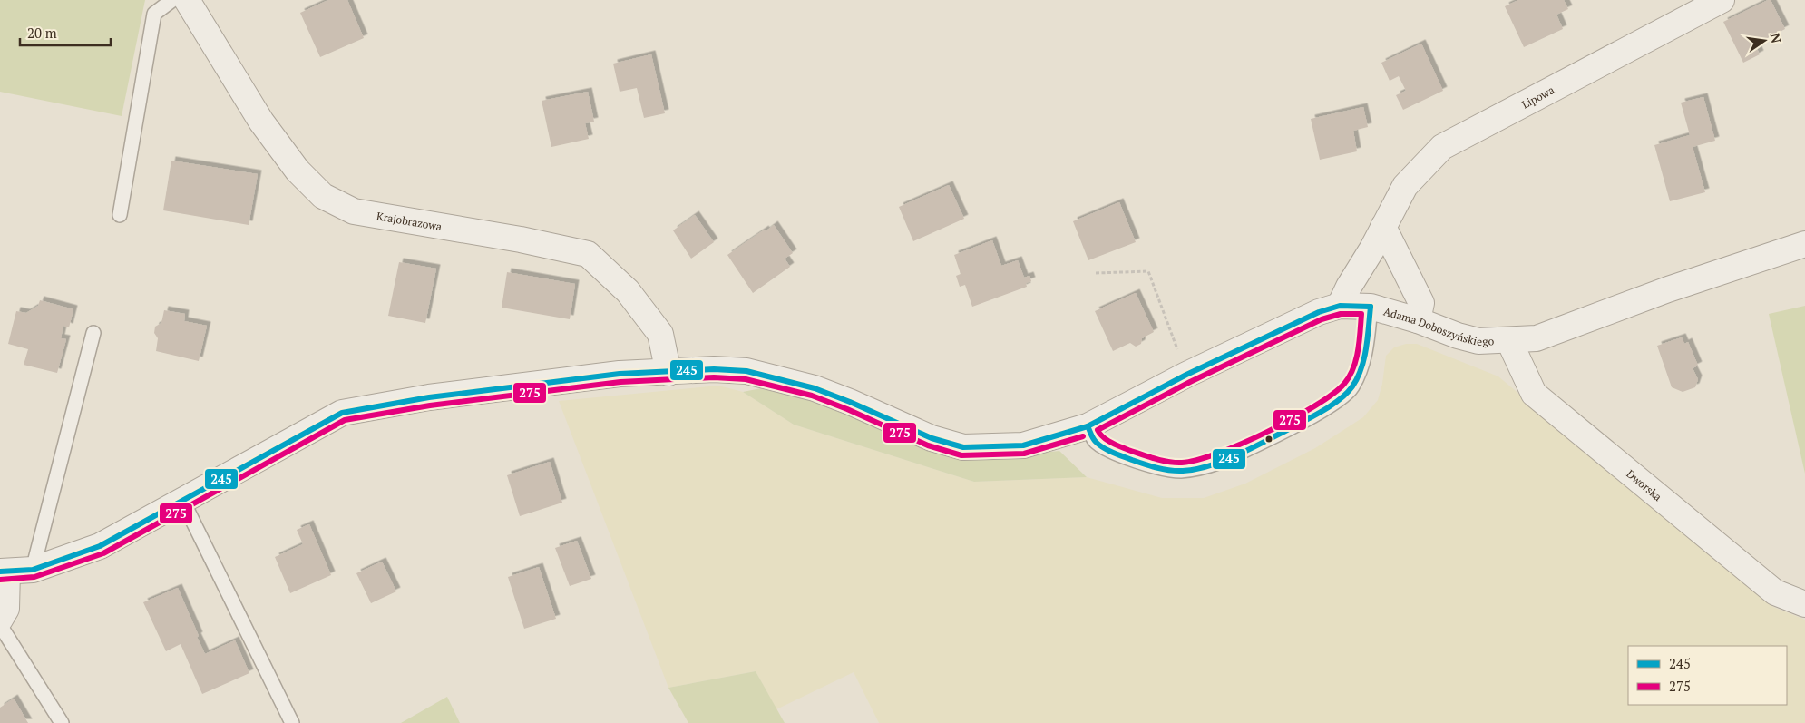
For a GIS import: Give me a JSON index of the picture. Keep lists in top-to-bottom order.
{
  "streets": {
    "street": [
      "Lipowa",
      "Krajobrazowa",
      "Adama Doboszyńskiego",
      "Dworska"
    ]
  },
  "crossings": [
    ["Lipowa", "Adama Doboszyńskiego"],
    ["Krajobrazowa", "Adama Doboszyńskiego"],
    ["Adama Doboszyńskiego", "Dworska"]
  ],
  "lines": ["transit line 245", "transit line 275"],
  "legend": ["245", "275"],
  "scale_bar": "20 m",
  "north": "right"
}
